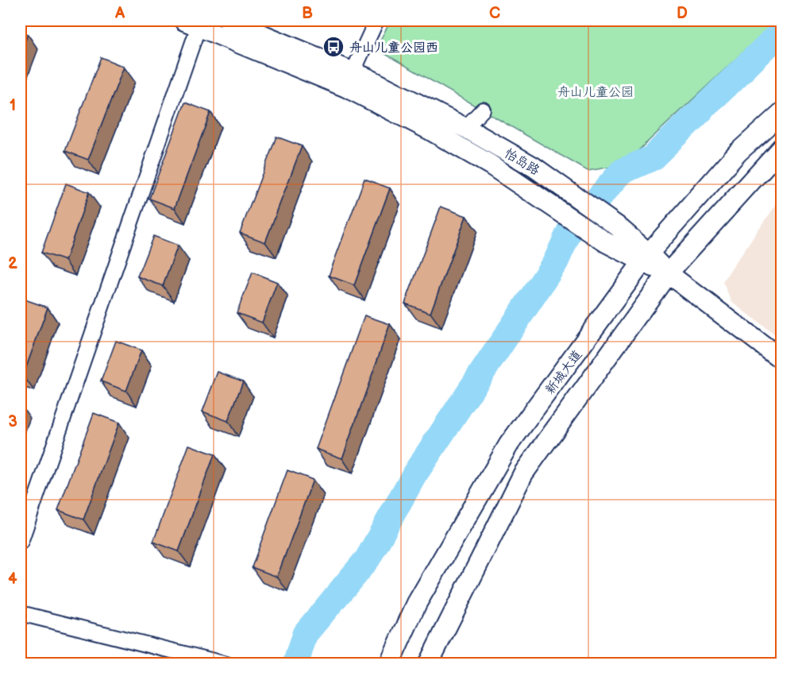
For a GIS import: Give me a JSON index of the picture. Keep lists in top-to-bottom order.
{
  "streets": {
    "main road": ["怡岛路", "新城大道"]
  },
  "crossings": [
    ["怡岛路", "新城大道"]
  ],
  "parks": ["舟山儿童公园"],
  "places": {
    "bus stop": ["舟山儿童公园西"]
  },
  "grid": {
    "columns": [
      "A",
      "B",
      "C",
      "D"
    ],
    "rows": [
      "1",
      "2",
      "3",
      "4"
    ]
  }
}
